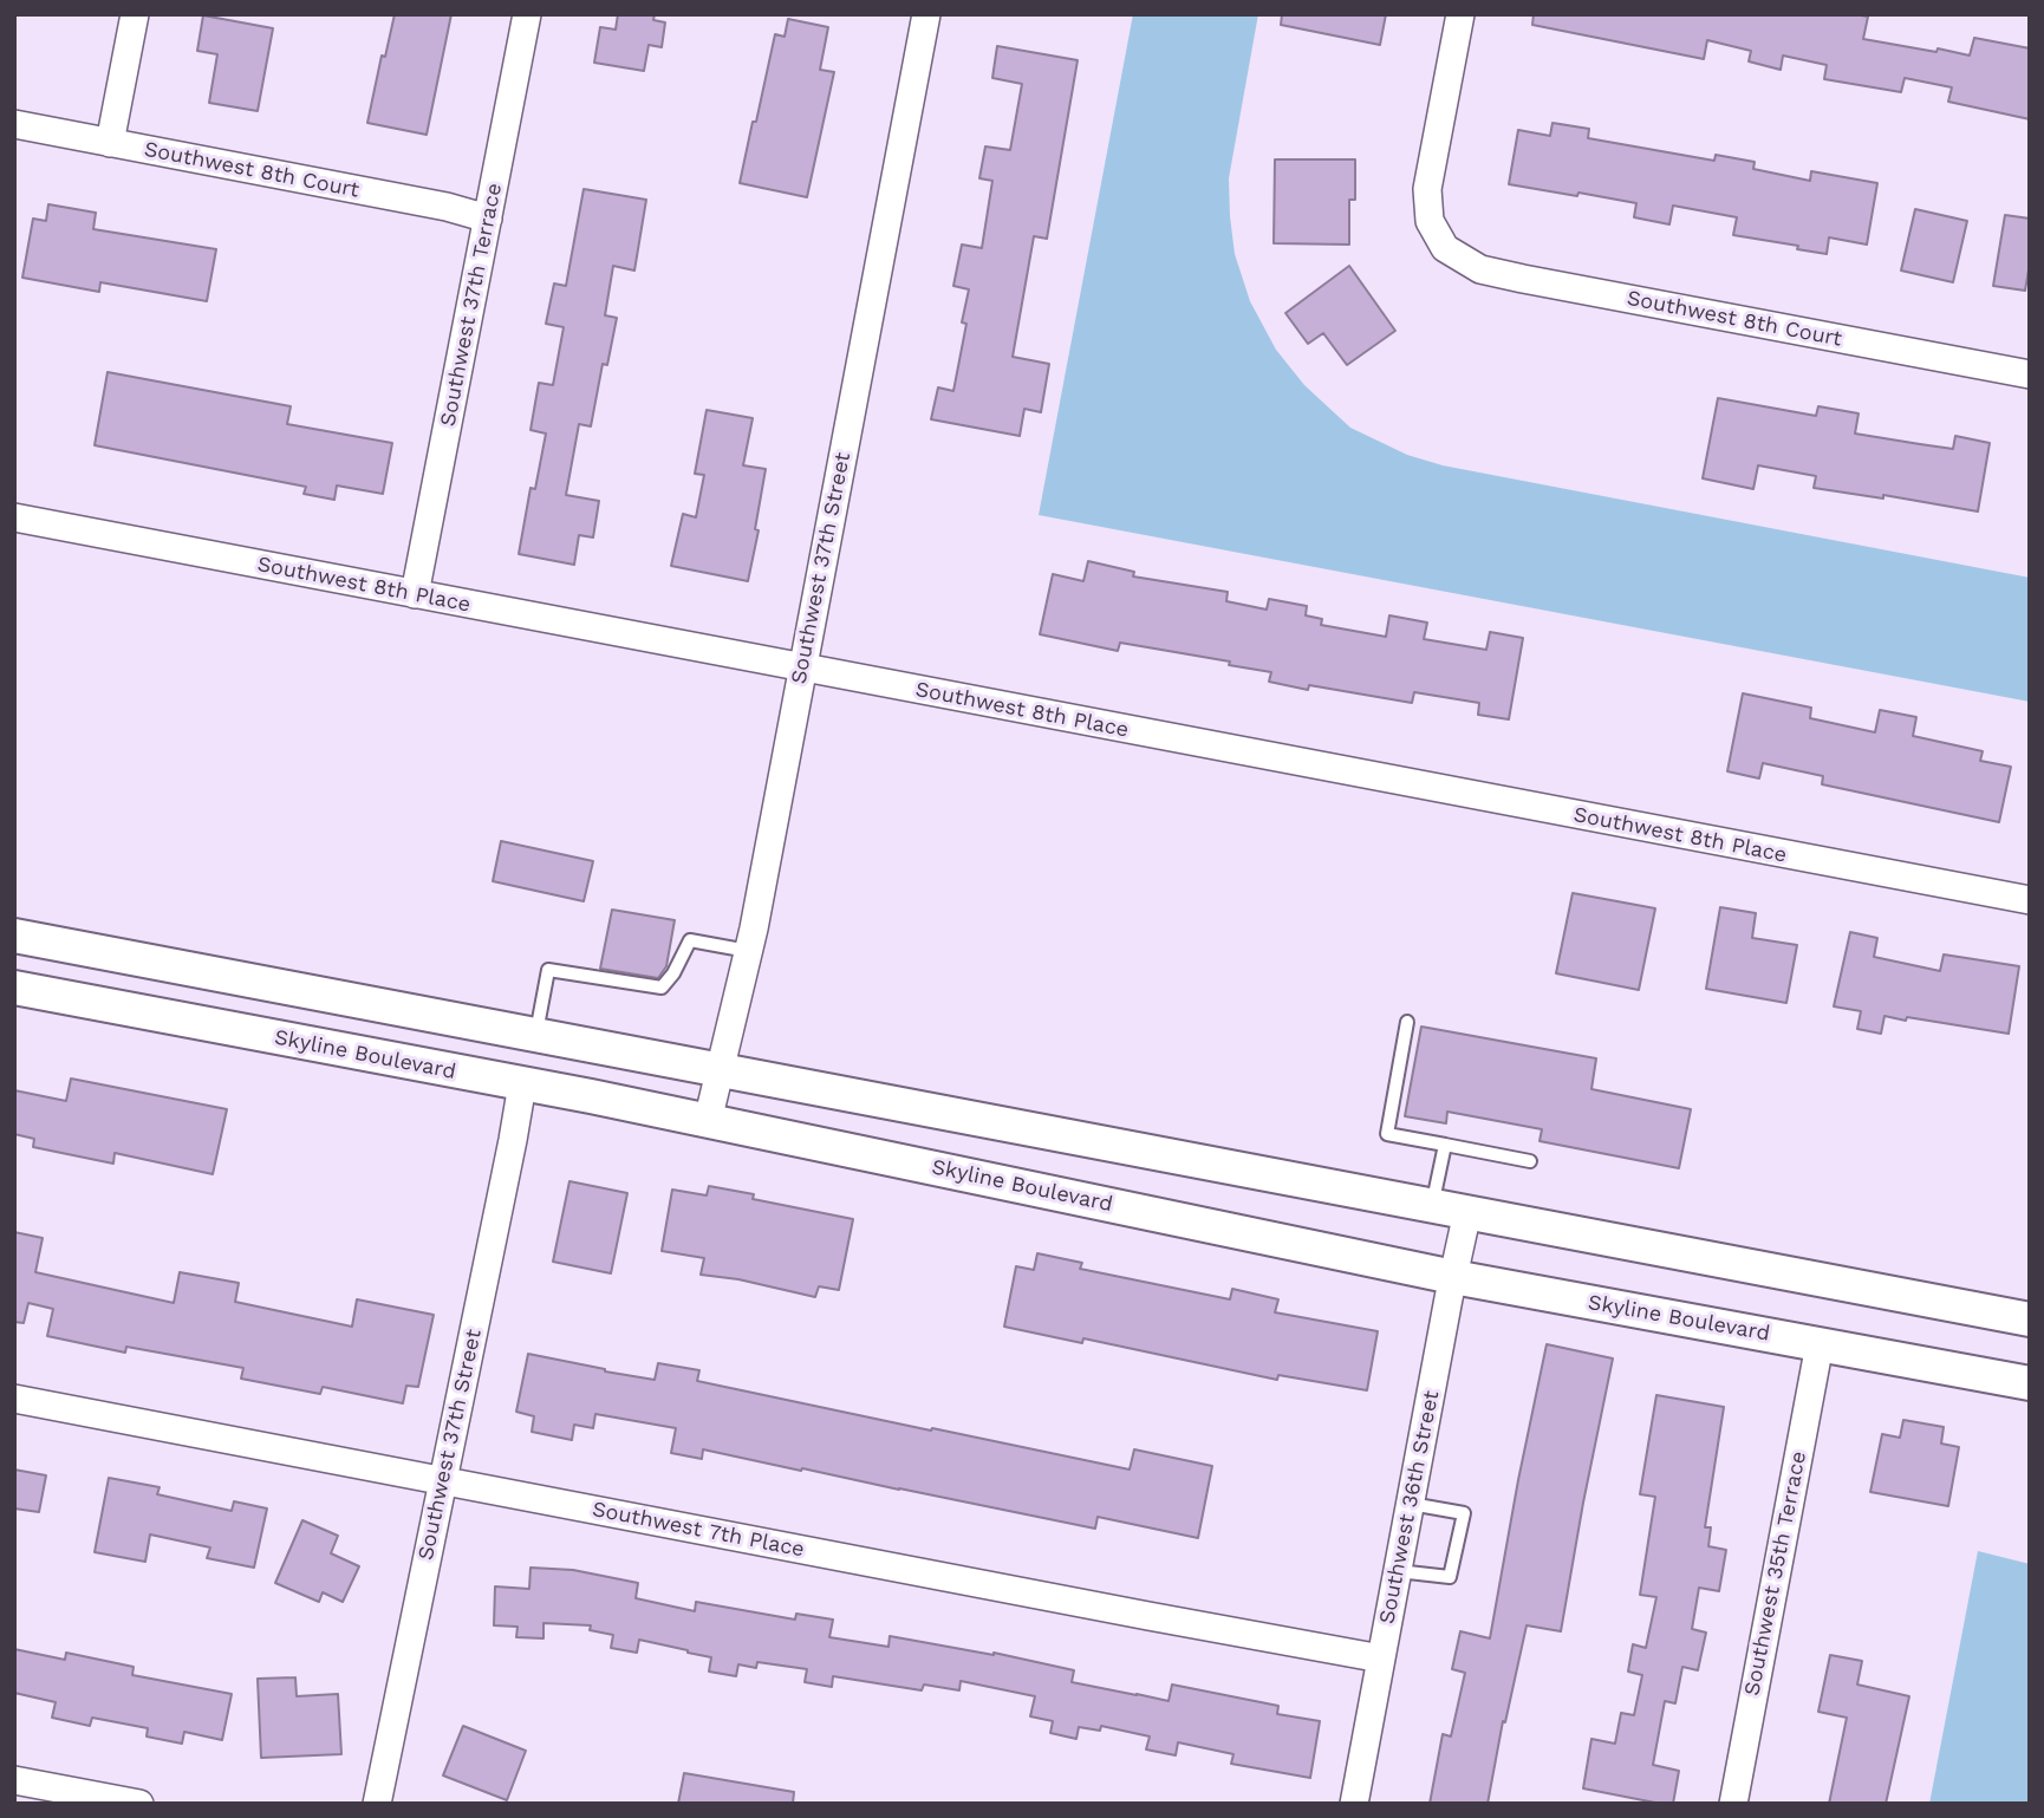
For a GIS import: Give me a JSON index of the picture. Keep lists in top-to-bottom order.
{
  "streets": {
    "street": [
      "Southwest 8th Court",
      "Southwest 37th Terrace",
      "Southwest 37th Street",
      "Southwest 8th Place",
      "Skyline Boulevard",
      "Southwest 36th Street",
      "Southwest 7th Place",
      "Southwest 35th Terrace"
    ]
  },
  "crossings": [
    ["Southwest 8th Court", "Southwest 37th Terrace"],
    ["Southwest 37th Terrace", "Southwest 8th Place"],
    ["Southwest 37th Street", "Southwest 8th Place"],
    ["Southwest 37th Street", "Skyline Boulevard"],
    ["Southwest 37th Street", "Southwest 7th Place"],
    ["Skyline Boulevard", "Southwest 36th Street"],
    ["Skyline Boulevard", "Southwest 35th Terrace"],
    ["Southwest 36th Street", "Southwest 7th Place"]
  ]
}
